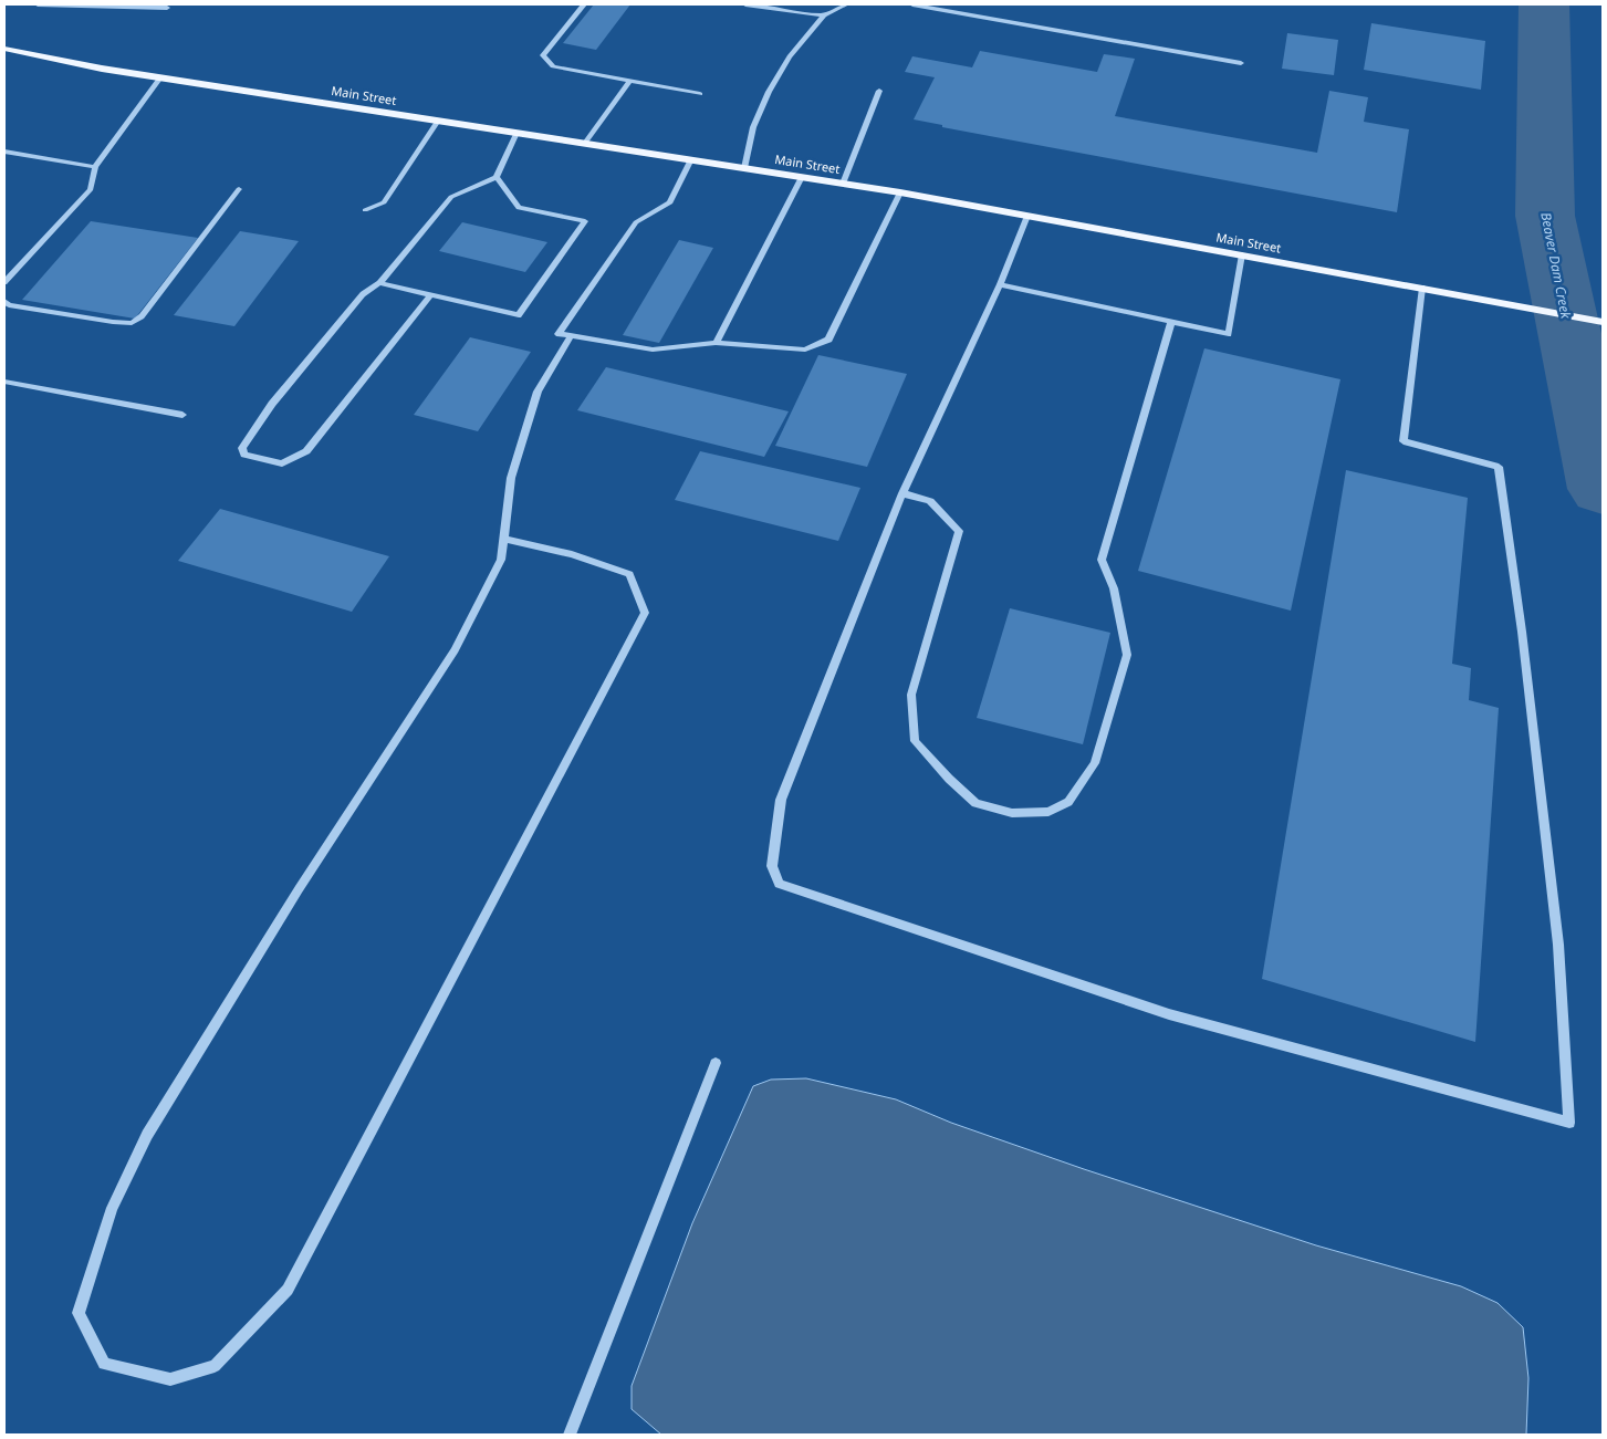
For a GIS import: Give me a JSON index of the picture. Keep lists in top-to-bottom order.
{
  "streets": {
    "main road": ["Main Street"]
  },
  "water": ["Beaver Dam Creek"]
}
